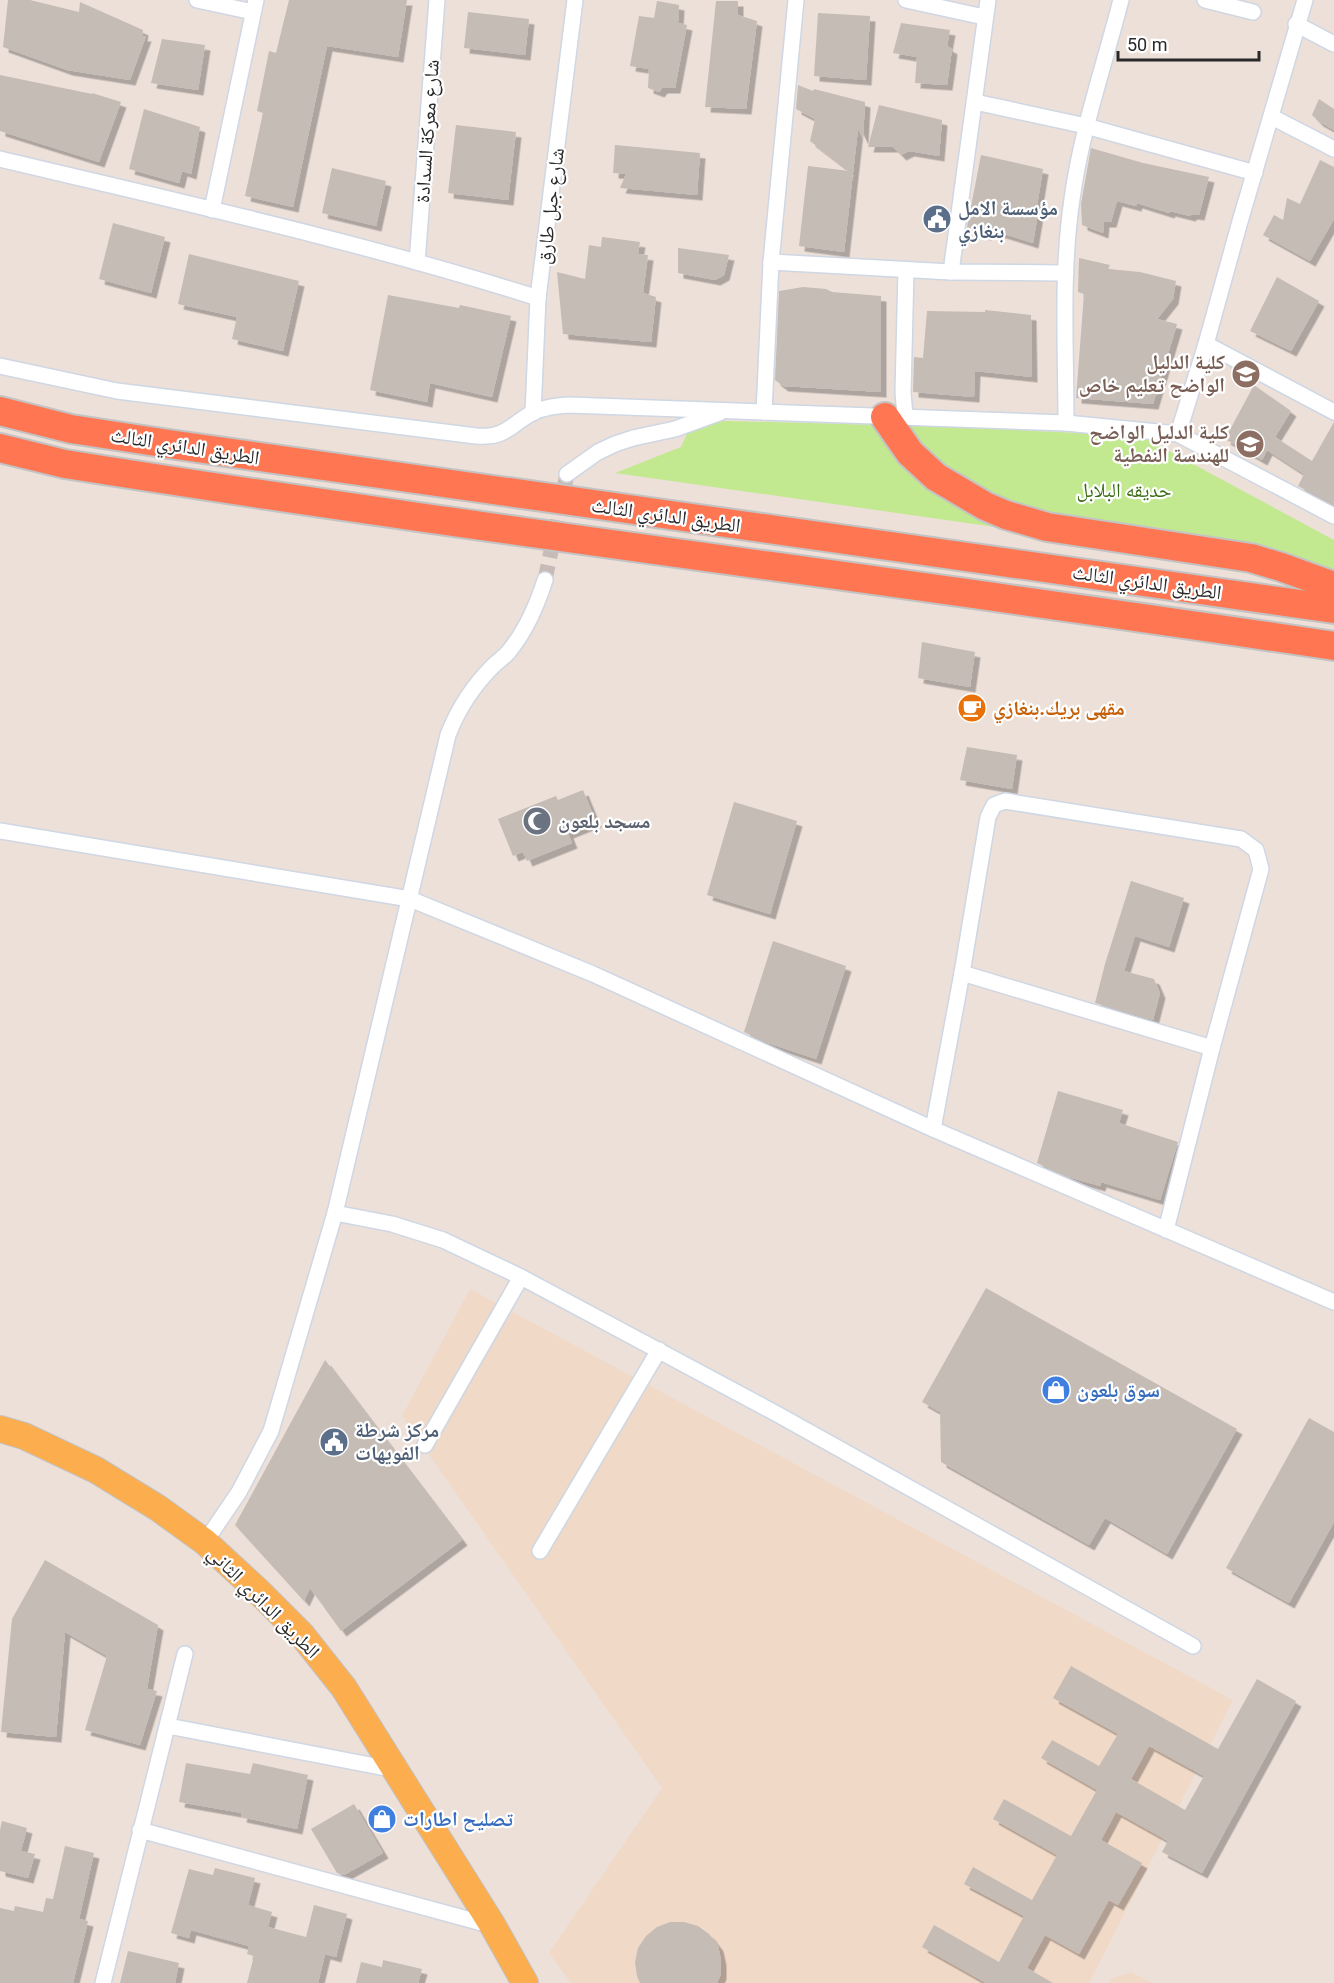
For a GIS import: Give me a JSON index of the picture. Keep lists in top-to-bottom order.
{
  "streets": {
    "highway": ["الطريق الدائري الثالث"],
    "main road": ["الطريق الدائري الثاني"],
    "street": ["شارع معركة السدادة", "شارع جبل طارق"]
  },
  "parks": ["حديقه البلابل"],
  "places": {
    "public building": ["مؤسسة الامل بنغازي", "مركز شرطة الفويهات"],
    "school or university": ["كلية الدليل الواضح تعليم خاص", "كلية الدليل الواضح للهندسة النفطية"],
    "cafe": ["مقهى بريك.بنغازي"],
    "mosque": ["مسجد بلعون"],
    "shop": ["سوق بلعون", "تصليح اطارات"]
  },
  "scale_bar": "50 m"
}
